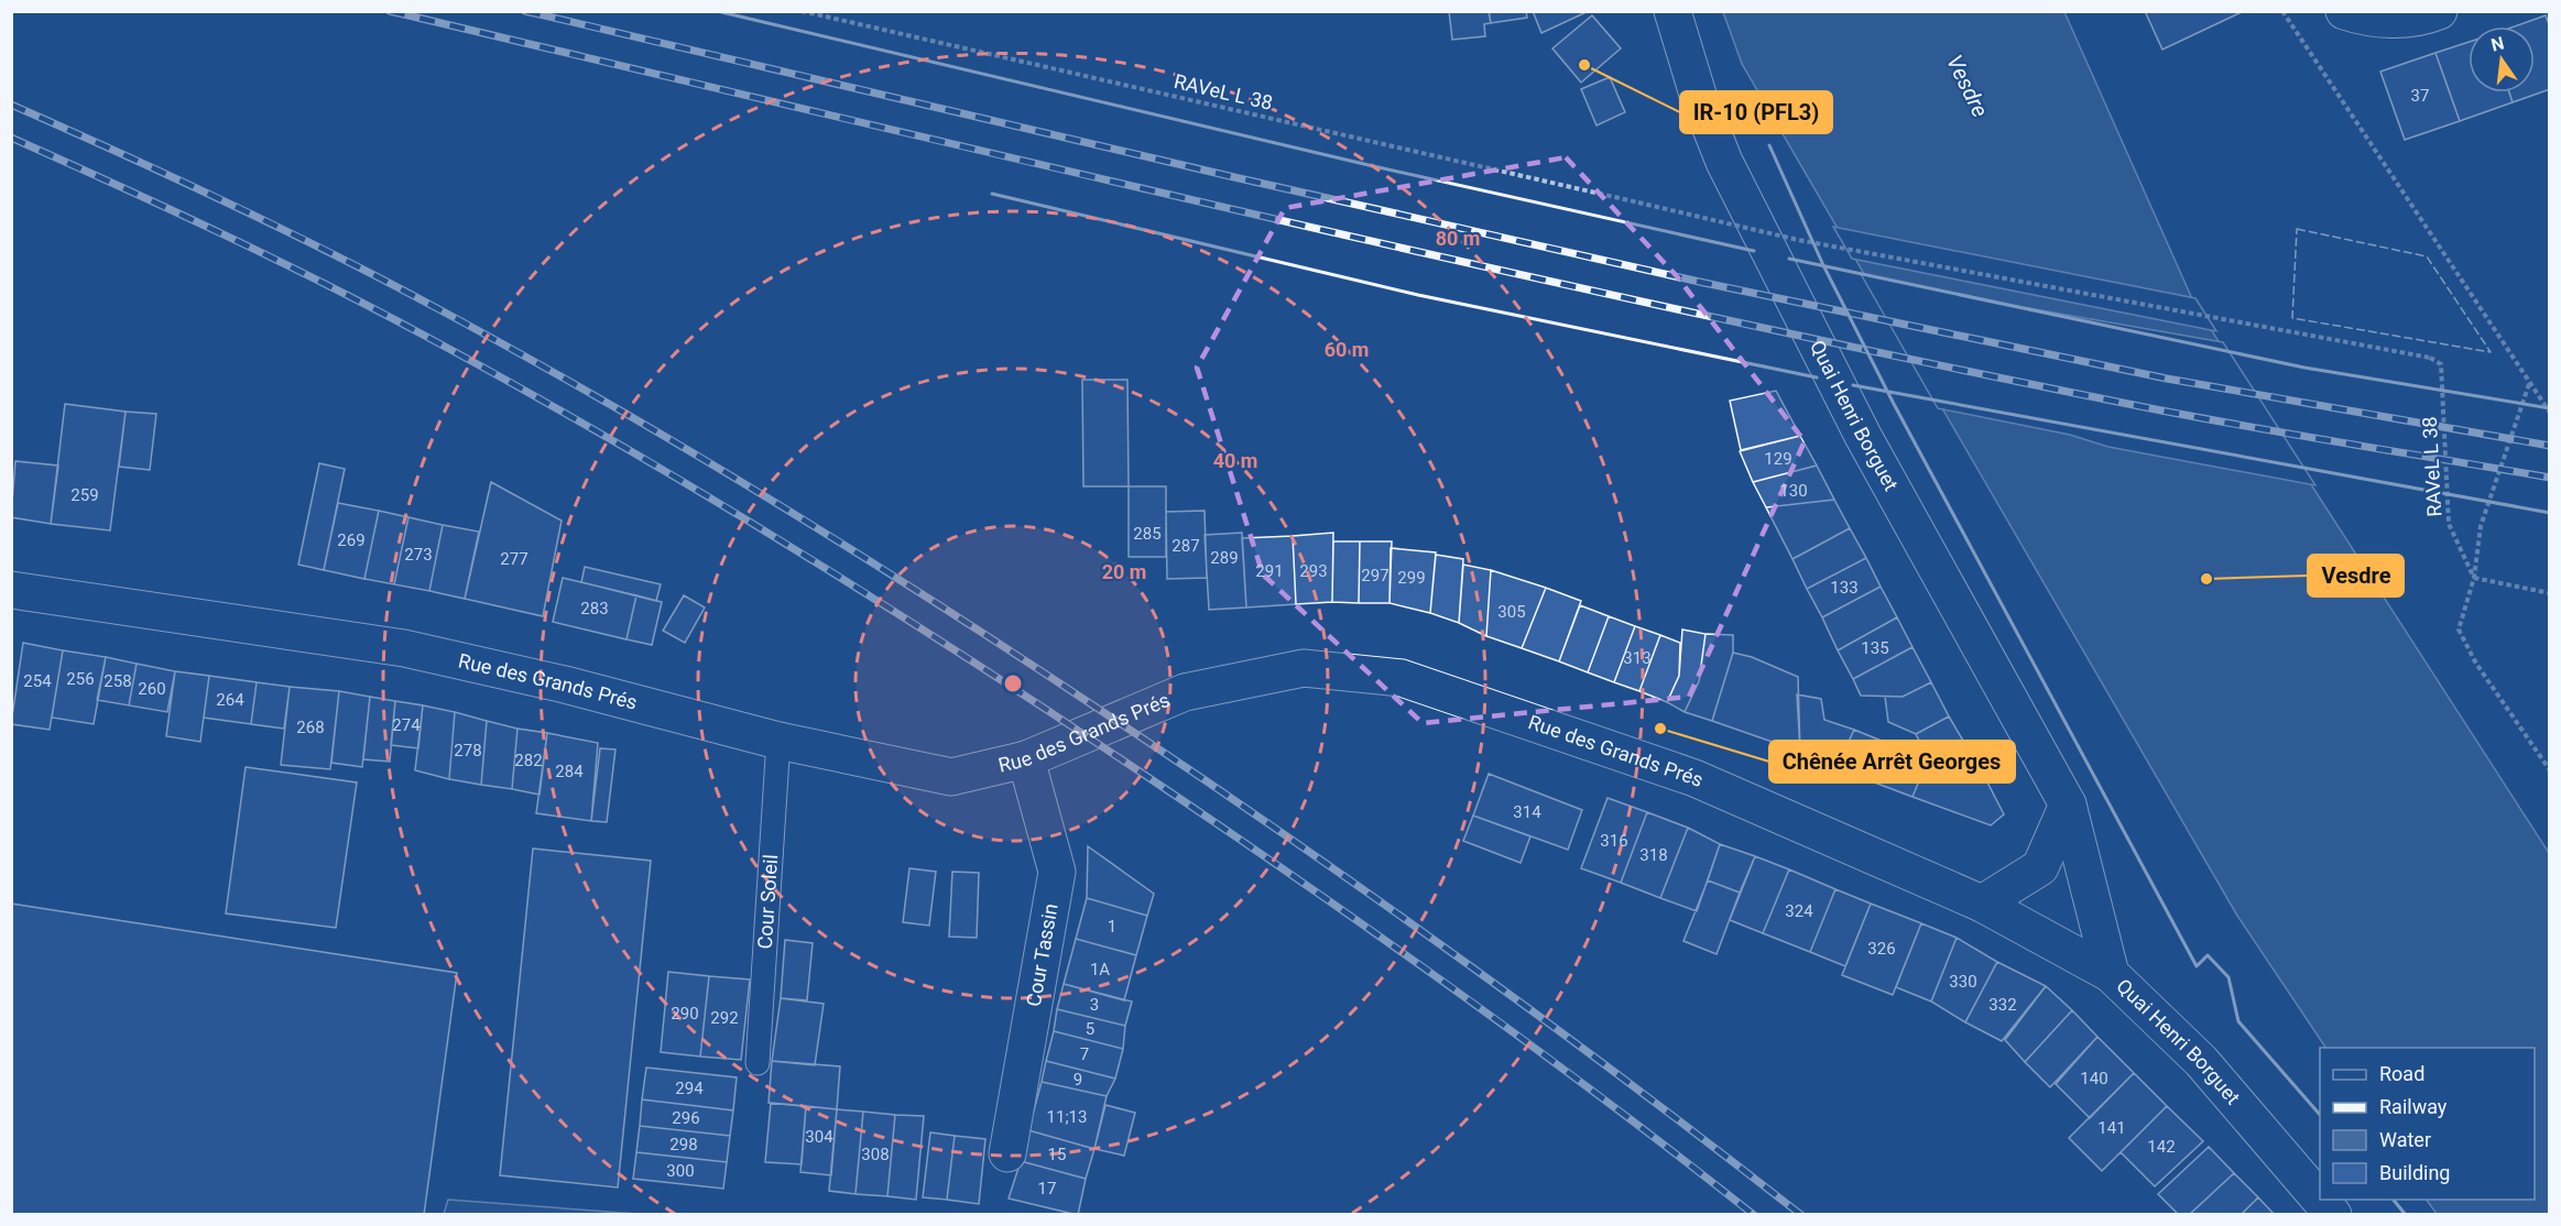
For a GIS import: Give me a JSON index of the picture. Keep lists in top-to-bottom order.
{
  "streets": {
    "main road": ["Quai Henri Borguet", "Rue des Grands Prés", "Cour Tassin"],
    "lane": ["Cour Soleil"],
    "path": ["RAVeL L 38"]
  },
  "crossings": [
    ["Quai Henri Borguet", "Rue des Grands Prés"],
    ["Rue des Grands Prés", "Cour Soleil"],
    ["Rue des Grands Prés", "Cour Tassin"]
  ],
  "water": ["Vesdre"],
  "places": ["IR-10 (PFL3)", "Vesdre", "Chênée Arrêt Georges"],
  "house_numbers": [
    "37",
    "129",
    "130",
    "259",
    "285",
    "269",
    "287",
    "273",
    "289",
    "277",
    "291",
    "293",
    "297",
    "299",
    "133",
    "283",
    "305",
    "135",
    "313",
    "256",
    "254",
    "258",
    "260",
    "264",
    "274",
    "268",
    "278",
    "282",
    "284",
    "314",
    "316",
    "318",
    "324",
    "1",
    "326",
    "1A",
    "330",
    "3",
    "332",
    "290",
    "292",
    "5",
    "7",
    "140",
    "9",
    "294",
    "11;13",
    "296",
    "141",
    "304",
    "298",
    "142",
    "308",
    "15",
    "300",
    "17"
  ],
  "legend": [
    "Road",
    "Railway",
    "Water",
    "Building"
  ],
  "north": "top",
  "rings": [
    "80 m",
    "60 m",
    "40 m",
    "20 m"
  ]
}
